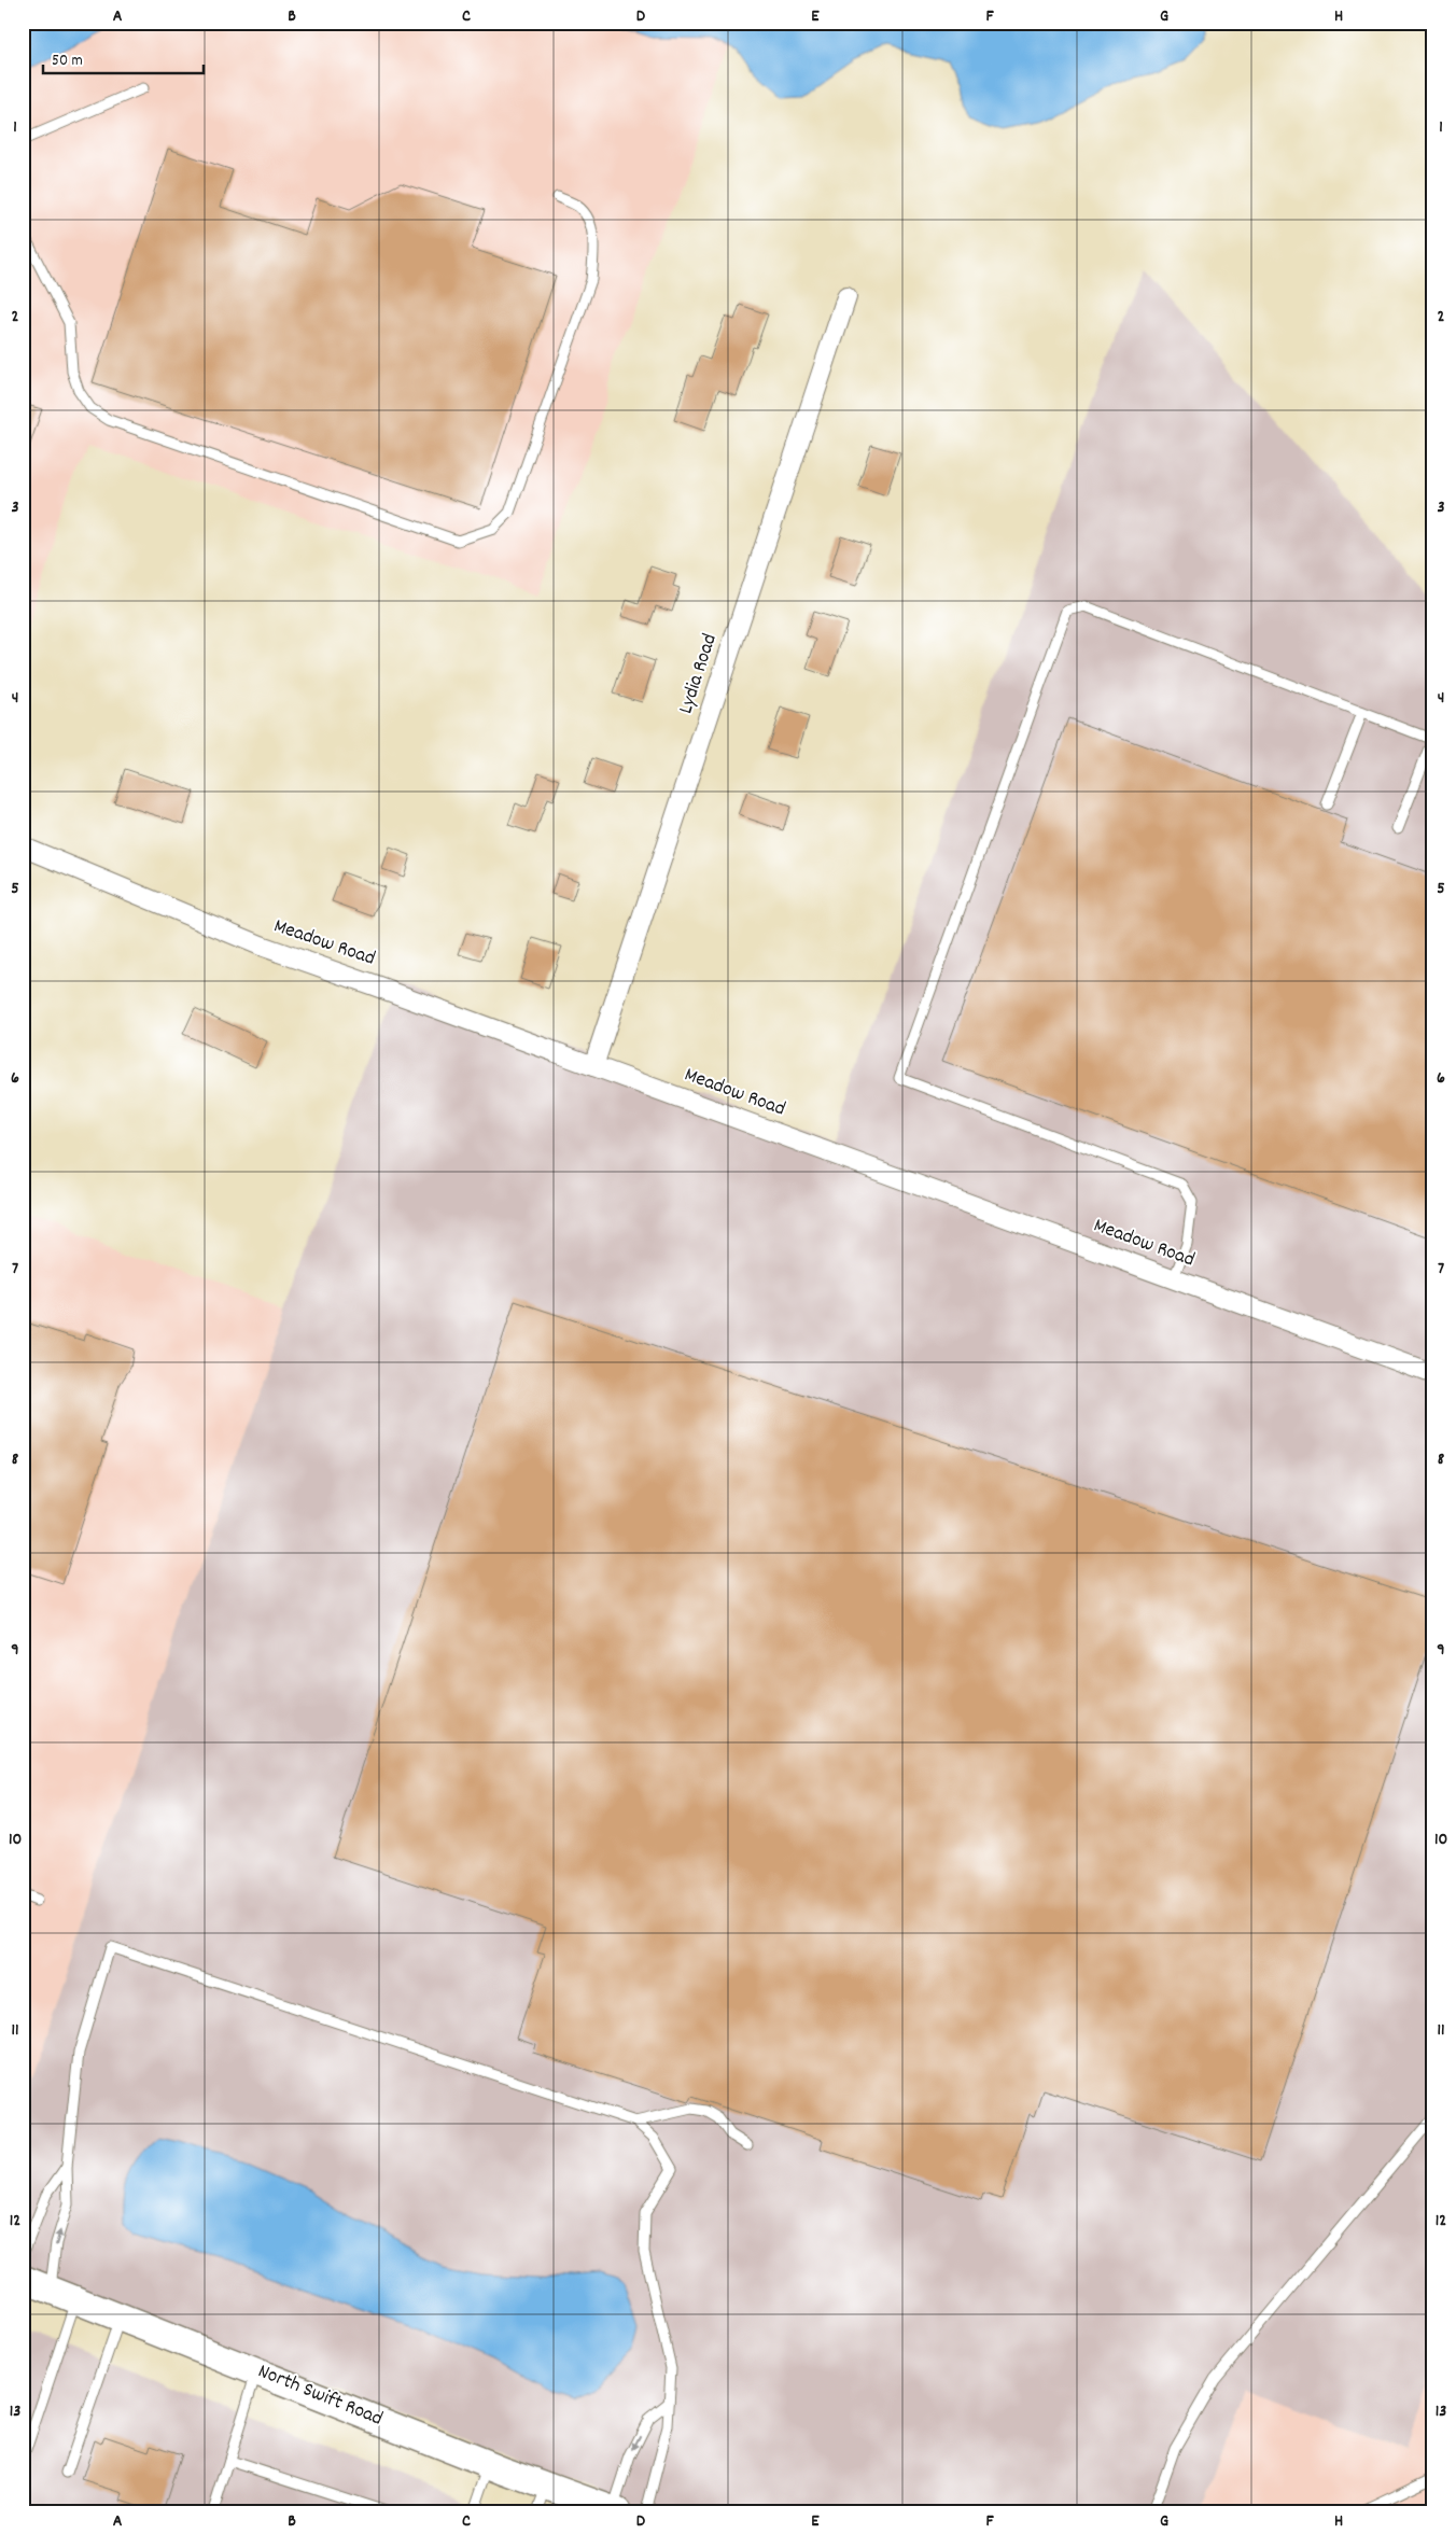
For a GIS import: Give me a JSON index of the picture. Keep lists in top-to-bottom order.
{
  "streets": {
    "street": ["Lydia Road", "Meadow Road", "North Swift Road"]
  },
  "crossings": [
    ["Lydia Road", "Meadow Road"]
  ],
  "scale_bar": "50 m",
  "grid": {
    "columns": [
      "A",
      "B",
      "C",
      "D",
      "E",
      "F",
      "G",
      "H"
    ],
    "rows": [
      "1",
      "2",
      "3",
      "4",
      "5",
      "6",
      "7",
      "8",
      "9",
      "10",
      "11",
      "12",
      "13"
    ]
  }
}
